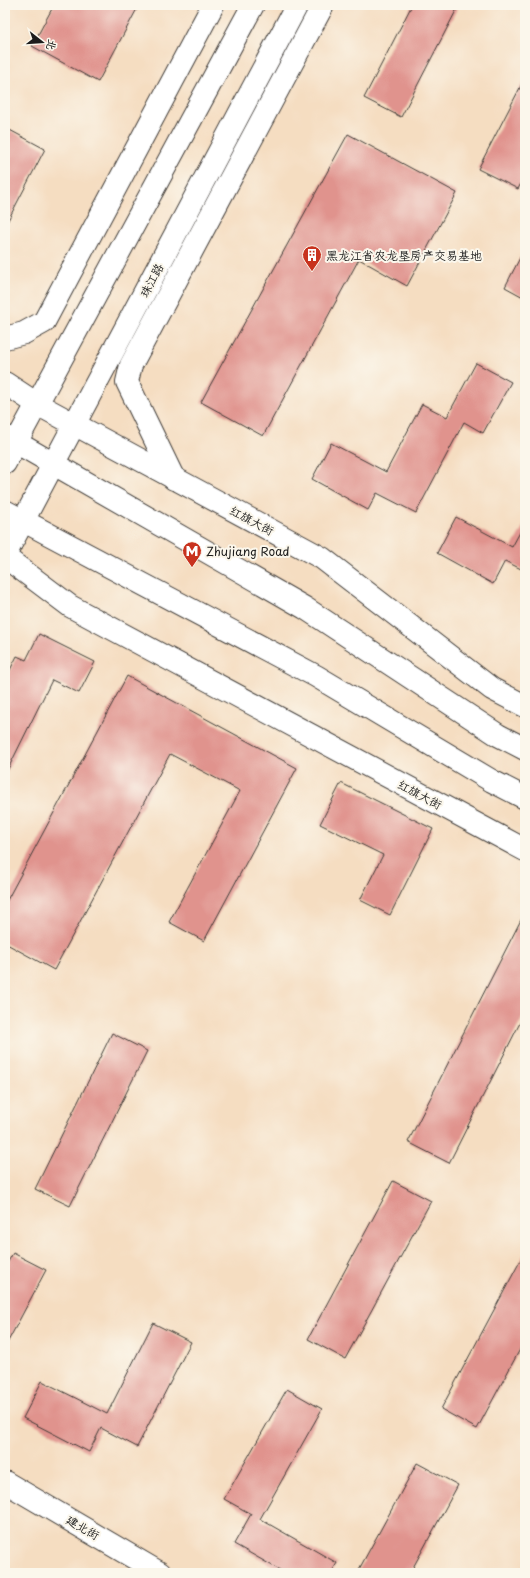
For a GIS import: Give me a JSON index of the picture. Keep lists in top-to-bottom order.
{
  "streets": {
    "main road": ["珠江路", "红旗大街", "建北街"]
  },
  "crossings": [
    ["珠江路", "红旗大街"]
  ],
  "places": {
    "building": ["黑龙江省农龙垦房产交易基地"],
    "metro station": ["Zhujiang Road"]
  },
  "north": "right"
}
